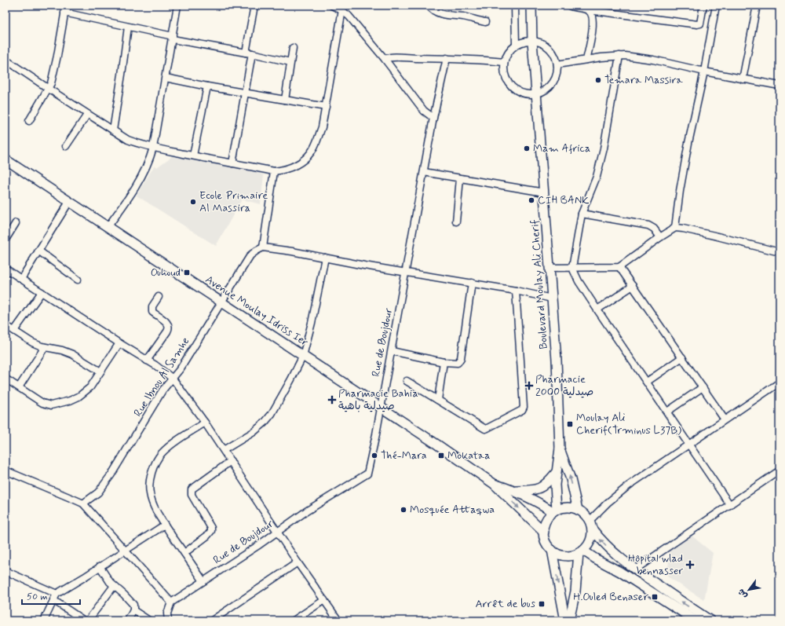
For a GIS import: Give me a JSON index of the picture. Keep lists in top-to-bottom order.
{
  "streets": {
    "main road": ["Boulevard Moulay Ali Cherif", "Avenue Moulay Idriss Ier"],
    "street": ["Rue de Boujdour", "Rue Ibnou Al Samhe"]
  },
  "crossings": [
    ["Avenue Moulay Idriss Ier", "Rue de Boujdour"],
    ["Avenue Moulay Idriss Ier", "Rue Ibnou Al Samhe"]
  ],
  "places": {
    "other": [
      "Temara Massira",
      "Mam Africa",
      "CIH BANK",
      "Ecole Primaire Al Massira",
      "Thé-Mara",
      "Mosquée Attaqwa"
    ],
    "transit": [
      "Ouhoud",
      "Moulay Ali Cherif(Trminus L37B)",
      "Mokataa",
      "H.Ouled Benaser",
      "Arrêt de bus"
    ],
    "health": ["Pharmacie 2000 صيدلية", "Pharmacie Bahia صيدلية باهية", "Hôpital wlad bennasser"]
  },
  "scale_bar": "50 m",
  "north": "bottom left"
}
